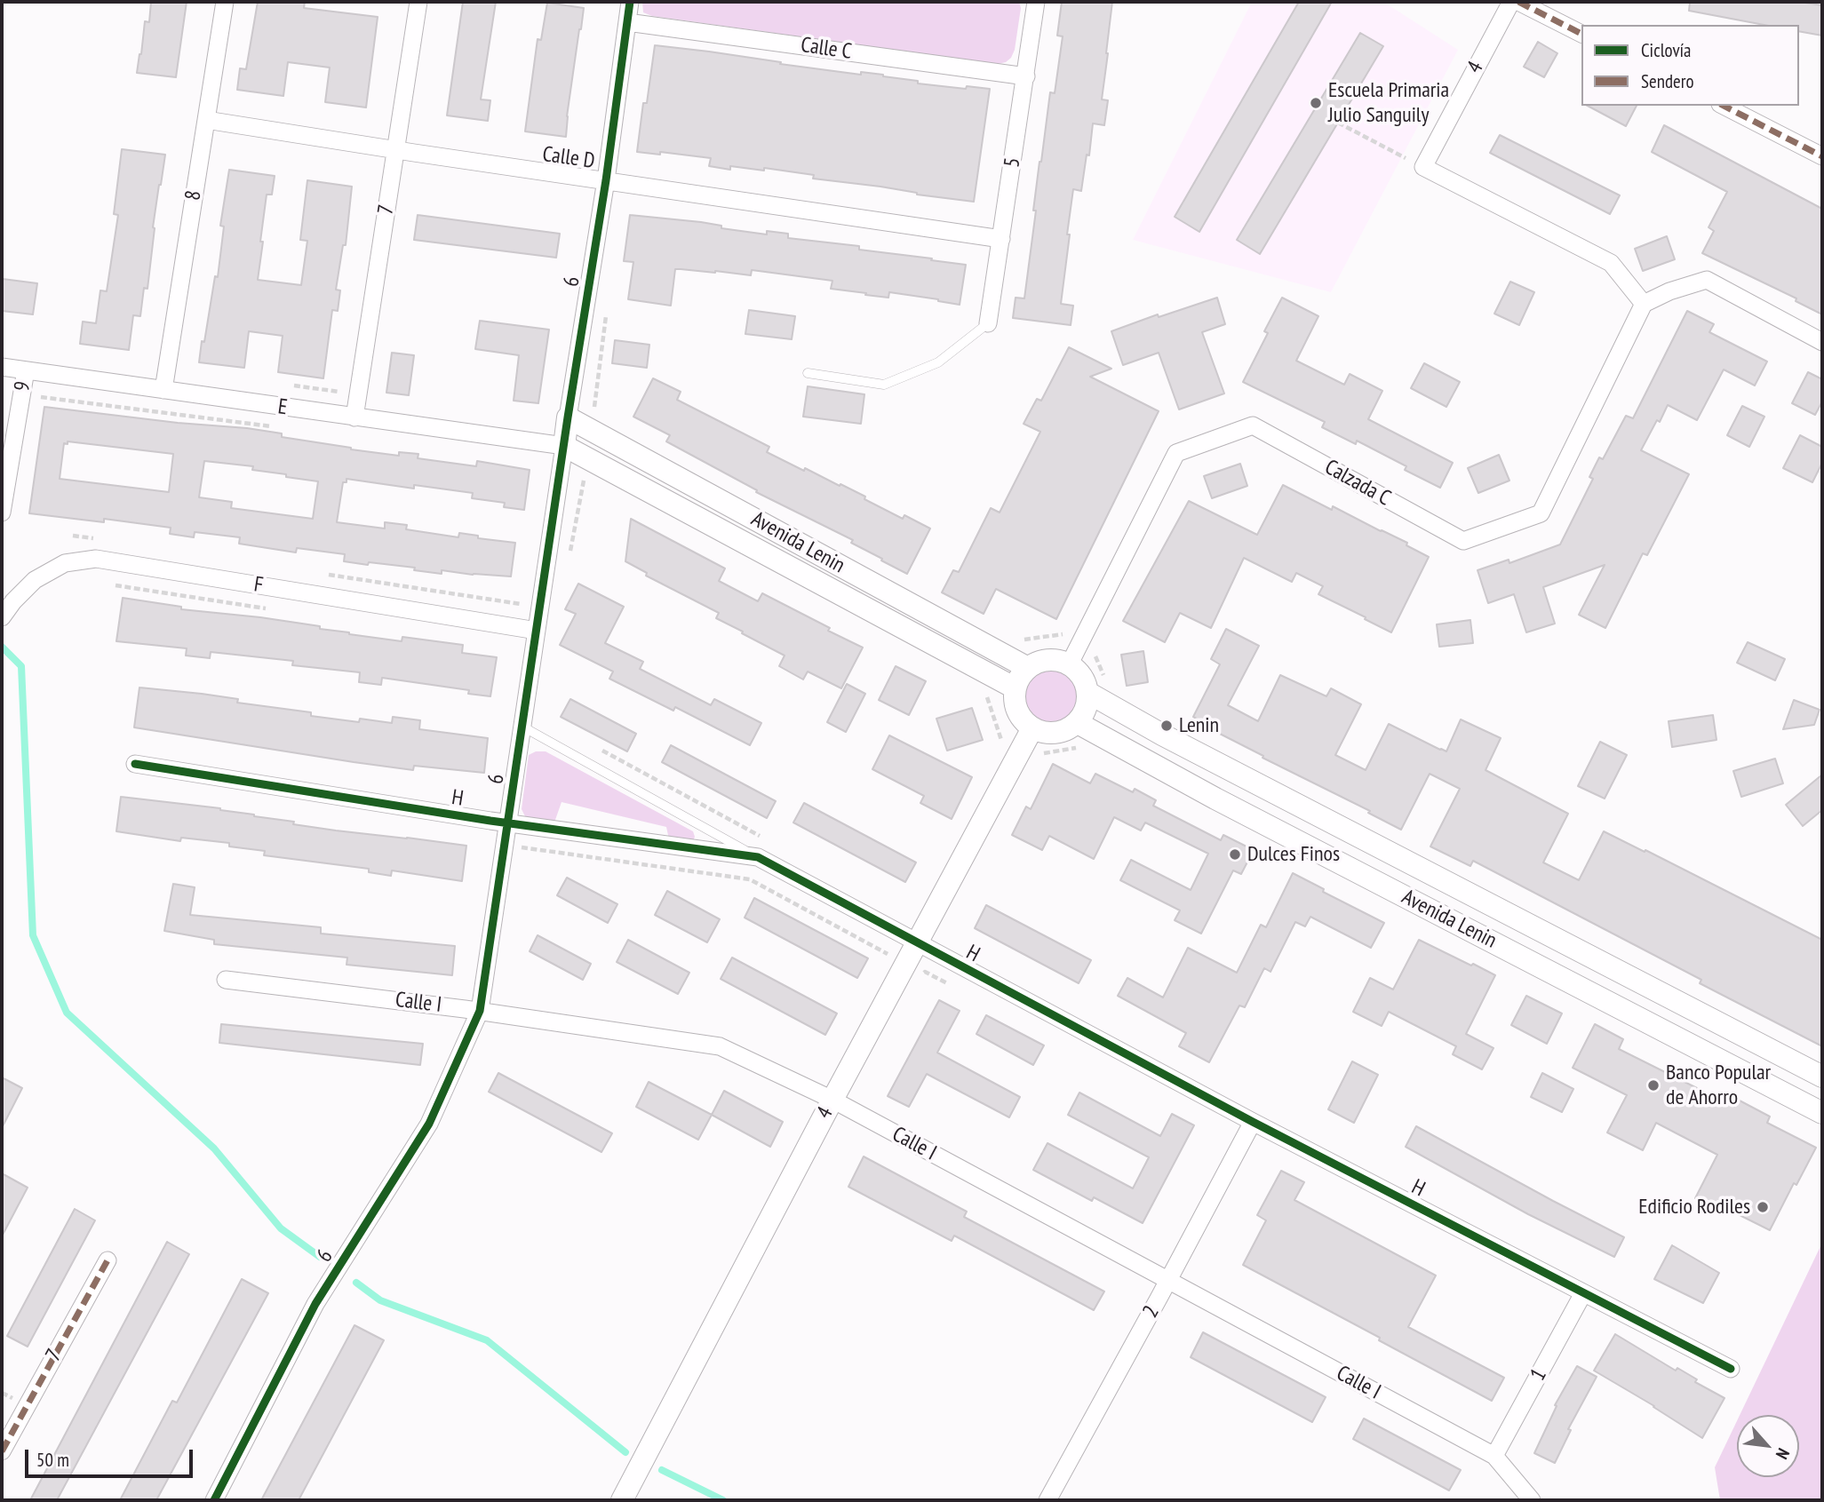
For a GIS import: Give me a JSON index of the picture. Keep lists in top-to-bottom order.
{
  "streets": {
    "street": [
      "Calle C",
      "4",
      "Calle D",
      "5",
      "8",
      "7",
      "6",
      "9",
      "E",
      "Calzada C",
      "Avenida Lenin",
      "F",
      "H",
      "Calle I",
      "2",
      "1"
    ]
  },
  "crossings": [
    ["Calle C", "5"],
    ["Calle C", "6"],
    ["4", "Calzada C"],
    ["4", "Avenida Lenin"],
    ["4", "H"],
    ["4", "Calle I"],
    ["Calle D", "5"],
    ["Calle D", "8"],
    ["Calle D", "7"],
    ["Calle D", "6"],
    ["8", "E"],
    ["7", "E"],
    ["6", "E"],
    ["6", "Avenida Lenin"],
    ["6", "F"],
    ["6", "H"],
    ["6", "Calle I"],
    ["9", "E"],
    ["E", "Avenida Lenin"],
    ["Calzada C", "Avenida Lenin"],
    ["H", "2"],
    ["H", "1"],
    ["Calle I", "2"],
    ["Calle I", "1"]
  ],
  "places": [
    "Escuela Primaria Julio Sanguily",
    "Lenin",
    "Dulces Finos",
    "Banco Popular de Ahorro",
    "Edificio Rodiles"
  ],
  "legend": ["Ciclovía", "Sendero"],
  "scale_bar": "50 m",
  "north": "bottom right"
}
